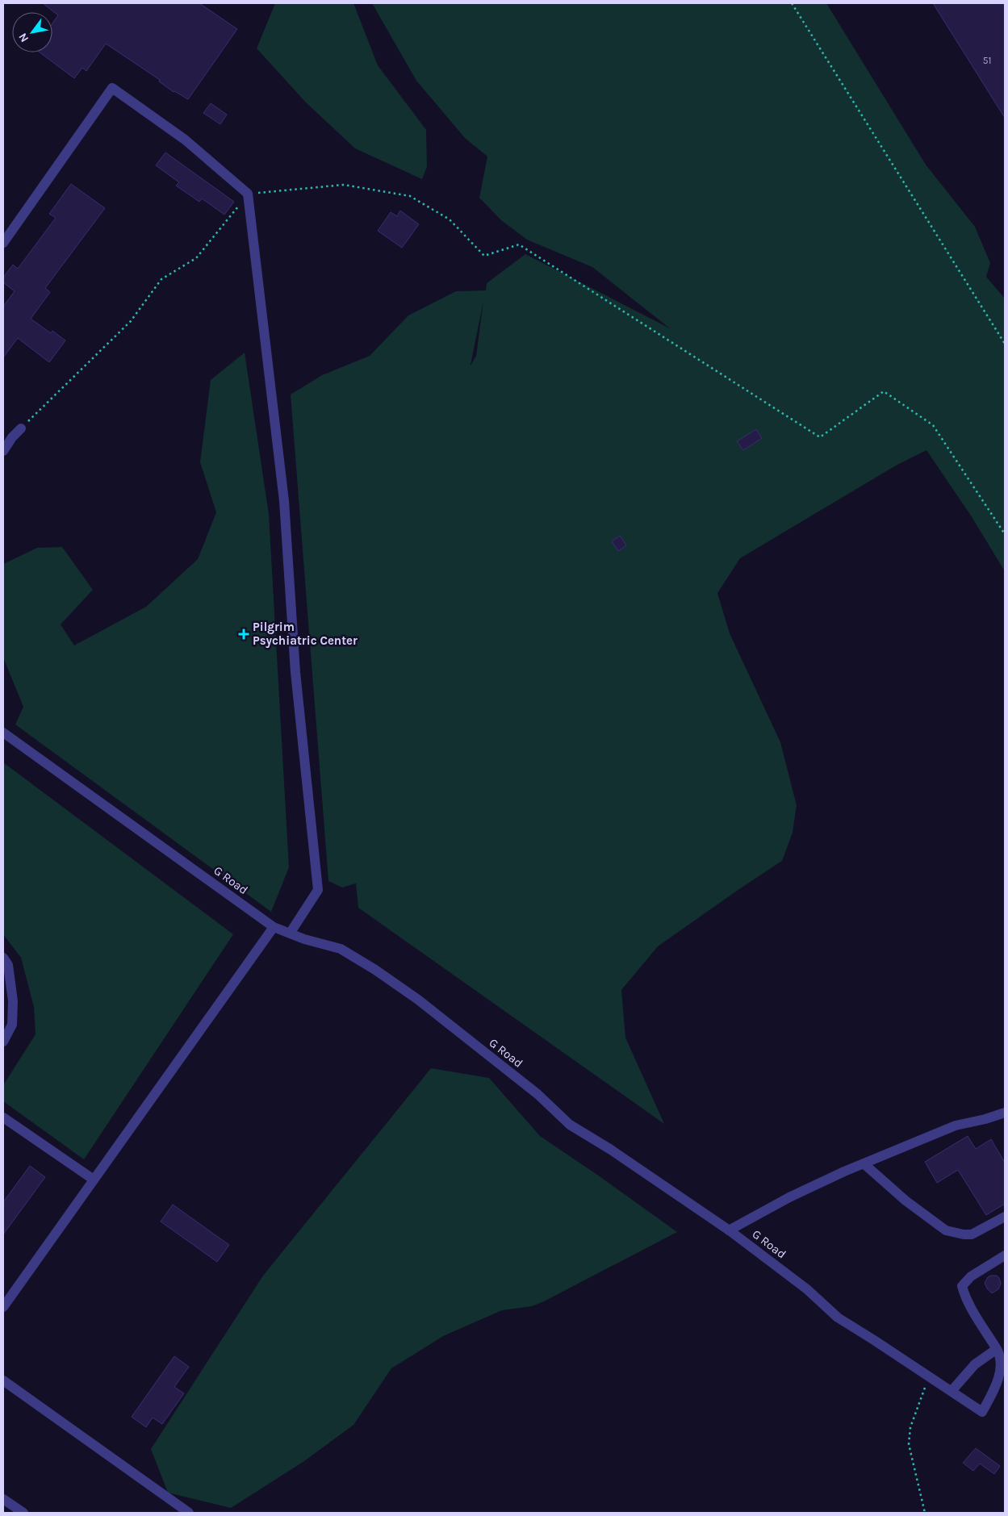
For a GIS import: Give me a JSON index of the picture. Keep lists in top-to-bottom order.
{
  "streets": {
    "street": ["G Road"]
  },
  "places": {
    "health": ["Pilgrim Psychiatric Center"]
  },
  "house_numbers": ["51"],
  "north": "bottom left"
}
